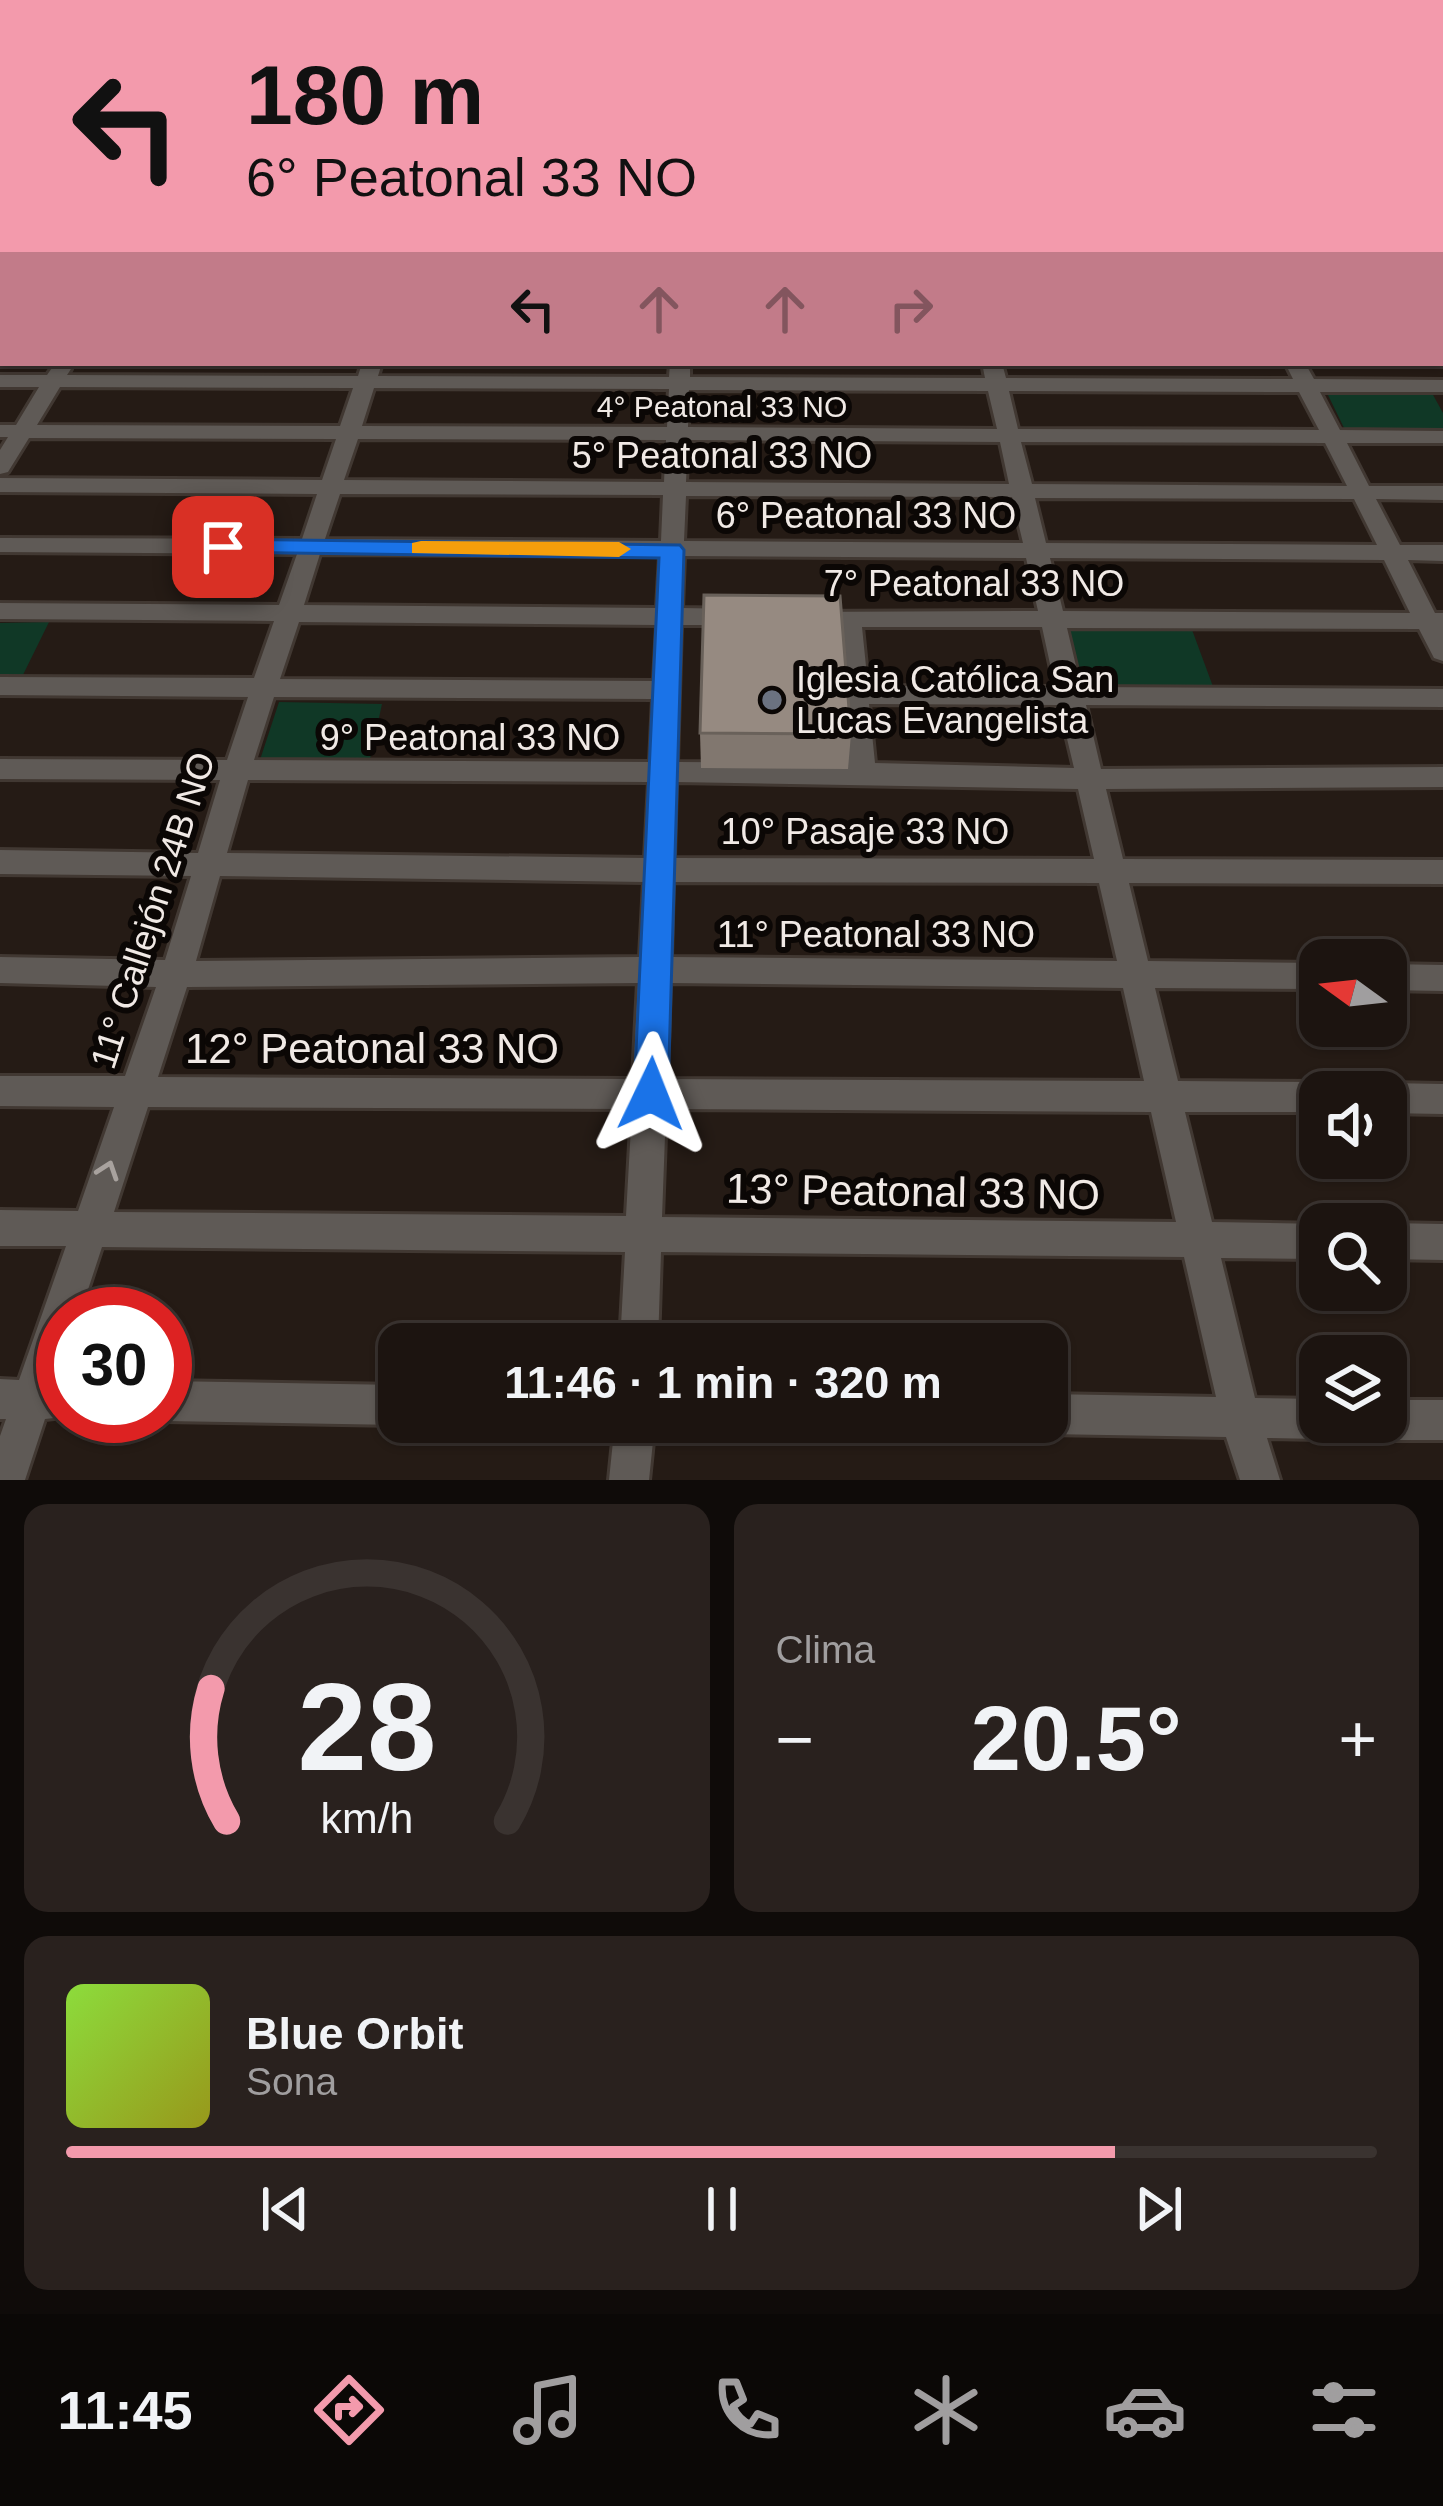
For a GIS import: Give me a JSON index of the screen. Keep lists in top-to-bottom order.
{
  "streets": {
    "street": [
      "4° Peatonal 33 NO",
      "5° Peatonal 33 NO",
      "6° Peatonal 33 NO",
      "7° Peatonal 33 NO",
      "9° Peatonal 33 NO",
      "10° Pasaje 33 NO",
      "11° Callejón 24B NO",
      "11° Peatonal 33 NO",
      "12° Peatonal 33 NO",
      "13° Peatonal 33 NO"
    ]
  },
  "crossings": [
    ["4° Peatonal 33 NO", "11° Callejón 24B NO"],
    ["5° Peatonal 33 NO", "11° Callejón 24B NO"],
    ["6° Peatonal 33 NO", "11° Callejón 24B NO"],
    ["7° Peatonal 33 NO", "11° Callejón 24B NO"],
    ["9° Peatonal 33 NO", "11° Callejón 24B NO"],
    ["10° Pasaje 33 NO", "11° Callejón 24B NO"],
    ["11° Callejón 24B NO", "11° Peatonal 33 NO"],
    ["11° Callejón 24B NO", "12° Peatonal 33 NO"],
    ["11° Callejón 24B NO", "13° Peatonal 33 NO"]
  ],
  "places": ["Iglesia Católica San Lucas Evangelista"],
  "north": "left",
  "page": {
    "turn": ["180 m", "6° Peatonal 33 NO"],
    "limit": "30",
    "trip": "11:46 · 1 min · 320 m",
    "tile": "Clima",
    "heat": ["−", "20.5°", "+"],
    "song": ["Blue Orbit", "Sona"],
    "tabs": "11:45",
    "gauge": ["28", "km/h"]
  }
}
